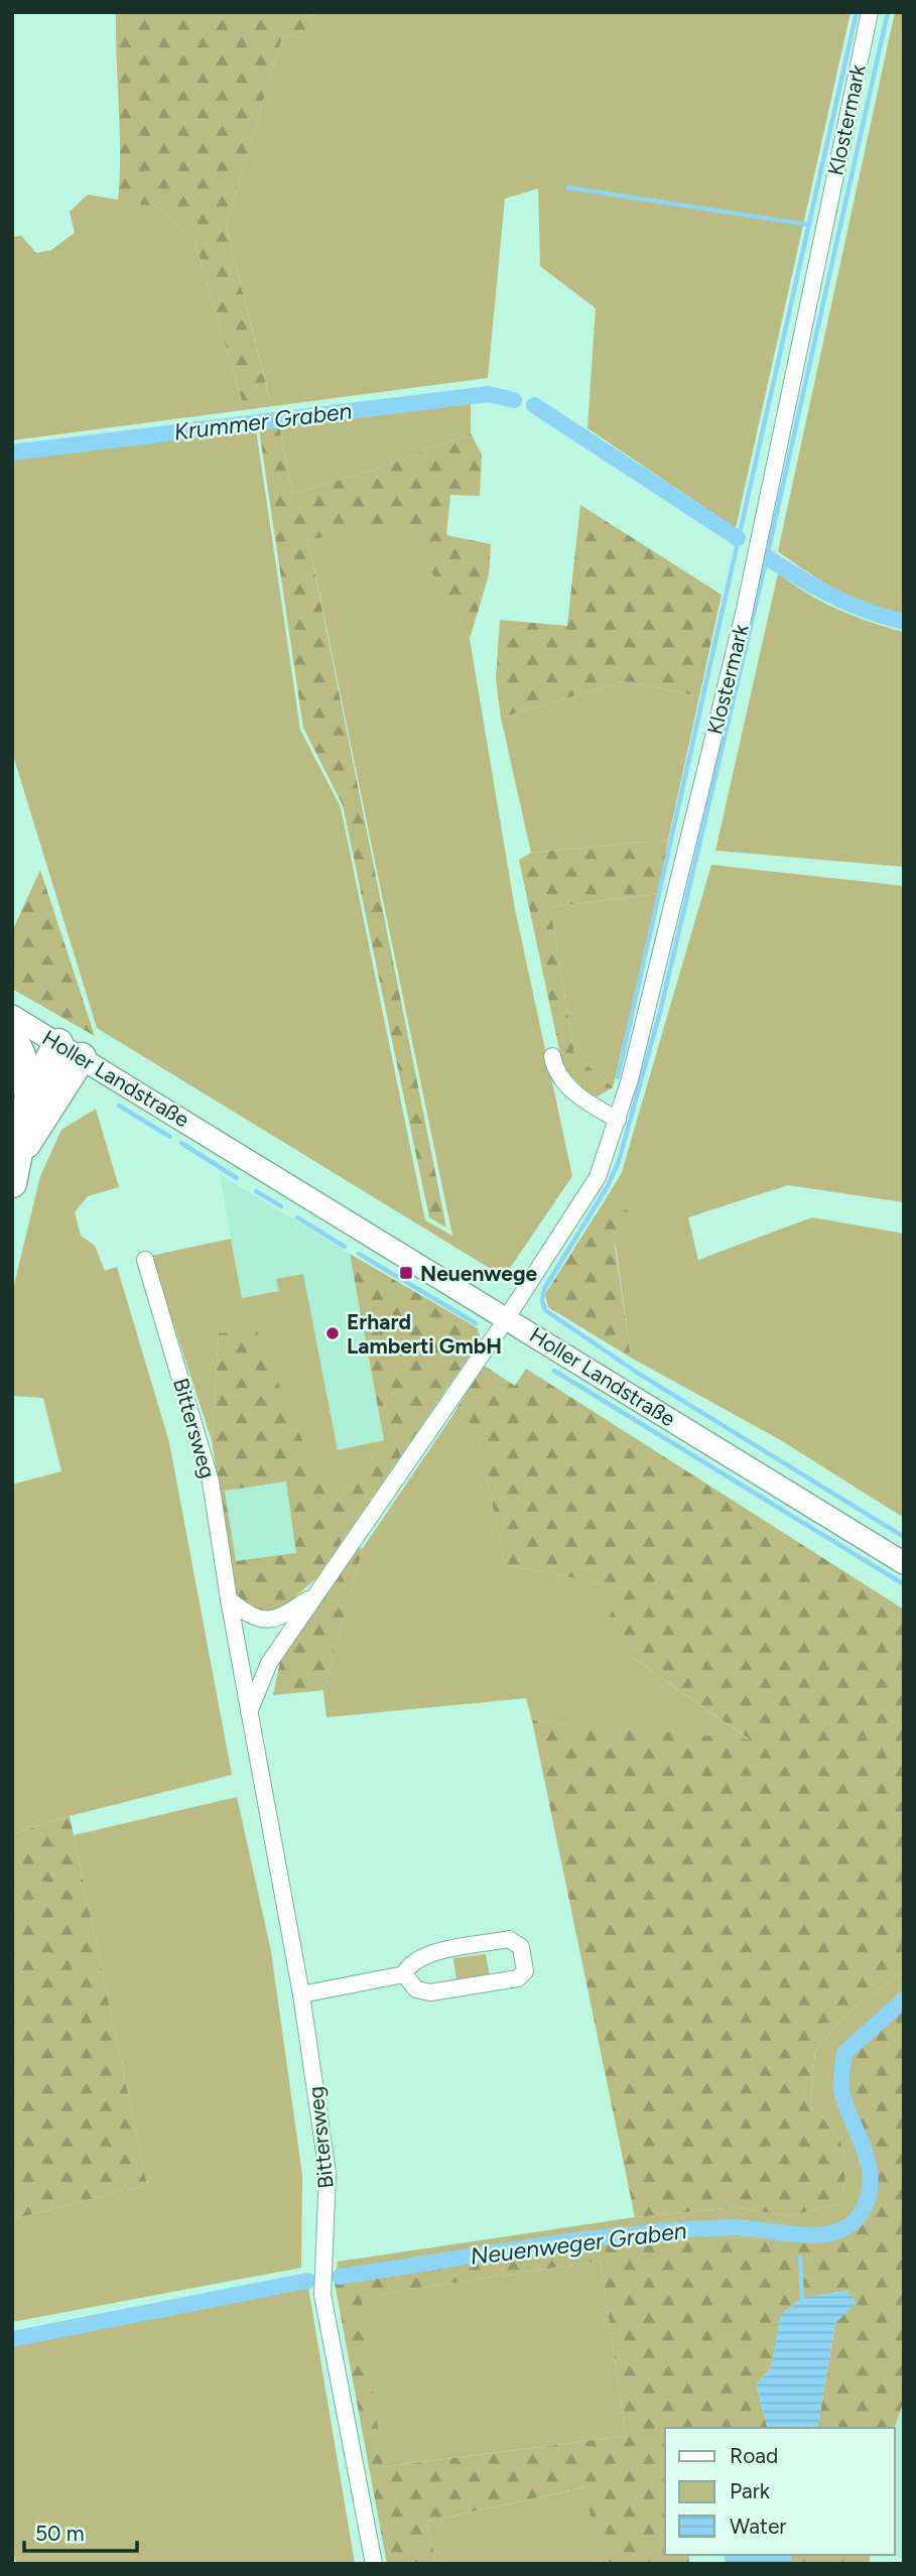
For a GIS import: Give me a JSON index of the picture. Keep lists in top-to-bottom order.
{
  "streets": {
    "main road": ["Holler Landstraße"],
    "street": ["Klostermark", "Bittersweg"]
  },
  "crossings": [
    ["Klostermark", "Holler Landstraße"]
  ],
  "water": ["Krummer Graben", "Neuenweger Graben"],
  "places": {
    "transit": ["Neuenwege"],
    "other": ["Erhard Lamberti GmbH"]
  },
  "legend": ["Road", "Park", "Water"],
  "scale_bar": "50 m"
}
